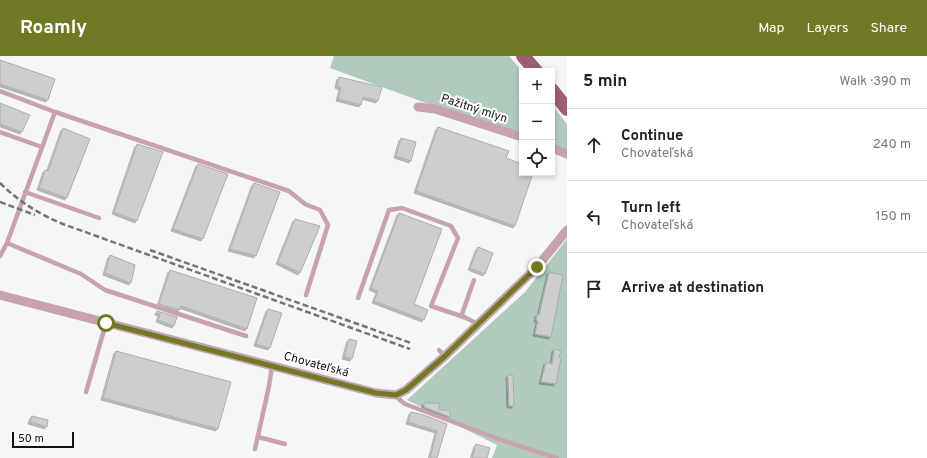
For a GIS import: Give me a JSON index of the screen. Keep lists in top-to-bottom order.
{
  "streets": {
    "street": ["Pažitný mlyn", "Chovateľská"]
  },
  "scale_bar": "50 m",
  "page": {
    "header": "Roamly",
    "nav": ["Map", "Layers", "Share"],
    "heading": ["5 min", "Walk · 390 m"],
    "map_buttons": ["+", "−"],
    "list": [
      ["Continue", "Chovateľská", "240 m"],
      ["Turn left", "Chovateľská", "150 m"],
      "Arrive at destination"
    ],
    "scale": "50 m"
  }
}
